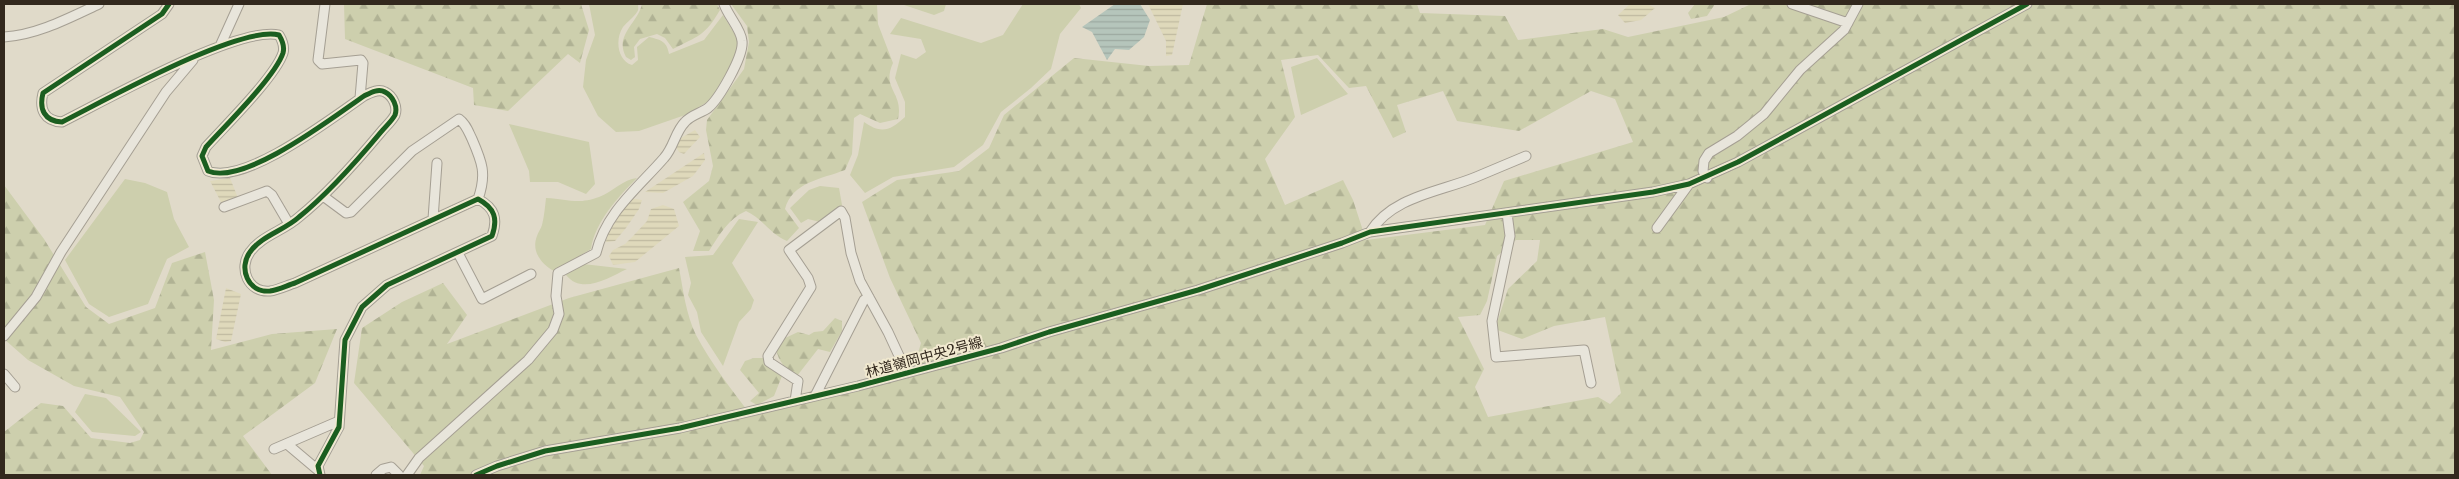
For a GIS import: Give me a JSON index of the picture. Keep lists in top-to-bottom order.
{
  "streets": {
    "street": ["林道嶺岡中央2号線"]
  }
}
